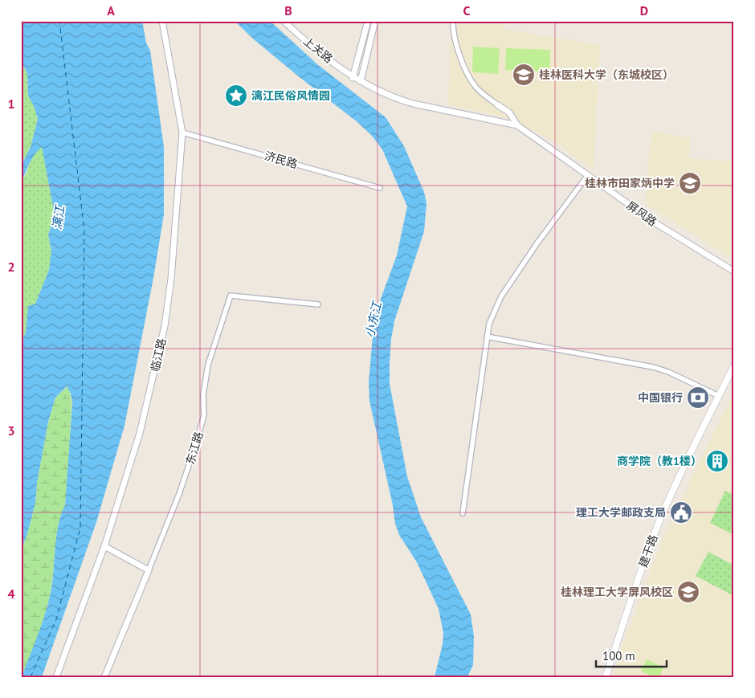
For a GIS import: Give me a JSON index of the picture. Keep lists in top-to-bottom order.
{
  "streets": {
    "main road": ["建干路"],
    "street": [
      "上关路",
      "济民路",
      "屏风路",
      "临江路",
      "东江路"
    ]
  },
  "crossings": [
    ["上关路", "屏风路"],
    ["济民路", "临江路"]
  ],
  "water": ["漓江", "小东江"],
  "places": {
    "school or university": ["桂林医科大学（东城校区）", "桂林市田家炳中学", "桂林理工大学屏风校区"],
    "place": ["漓江民俗风情园"],
    "bank": ["中国银行"],
    "building": ["商学院（教1楼）"],
    "public building": ["理工大学邮政支局"]
  },
  "scale_bar": "100 m",
  "grid": {
    "columns": [
      "A",
      "B",
      "C",
      "D"
    ],
    "rows": [
      "1",
      "2",
      "3",
      "4"
    ]
  }
}
